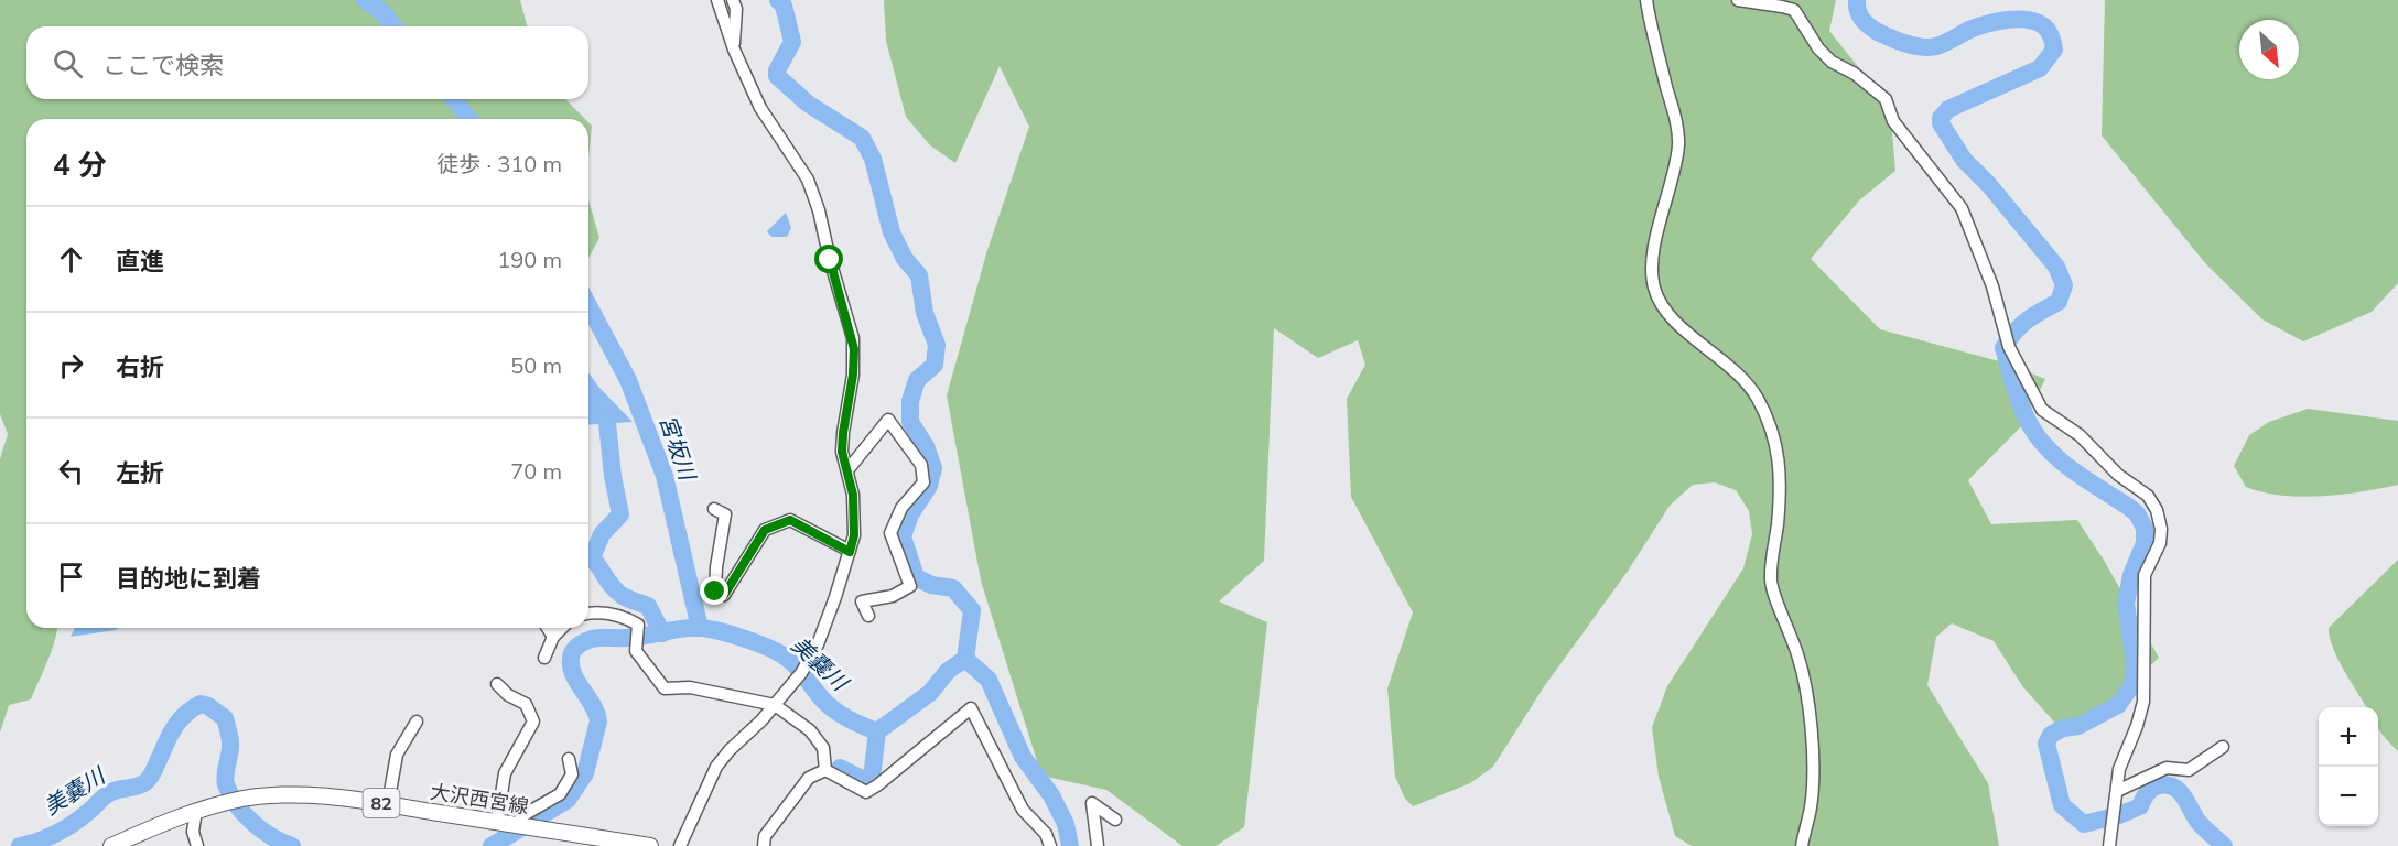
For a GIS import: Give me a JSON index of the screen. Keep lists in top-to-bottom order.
{
  "streets": {
    "main road": ["大沢西宮線", "82"]
  },
  "water": ["宮坂川", "美嚢川"],
  "north": "bottom right",
  "page": {
    "search": "ここで検索",
    "heading": ["4 分", "徒歩 · 310 m"],
    "list": [
      ["直進", "190 m"],
      ["右折", "50 m"],
      ["左折", "70 m"],
      "目的地に到着"
    ],
    "map_buttons": ["+", "−"]
  }
}
